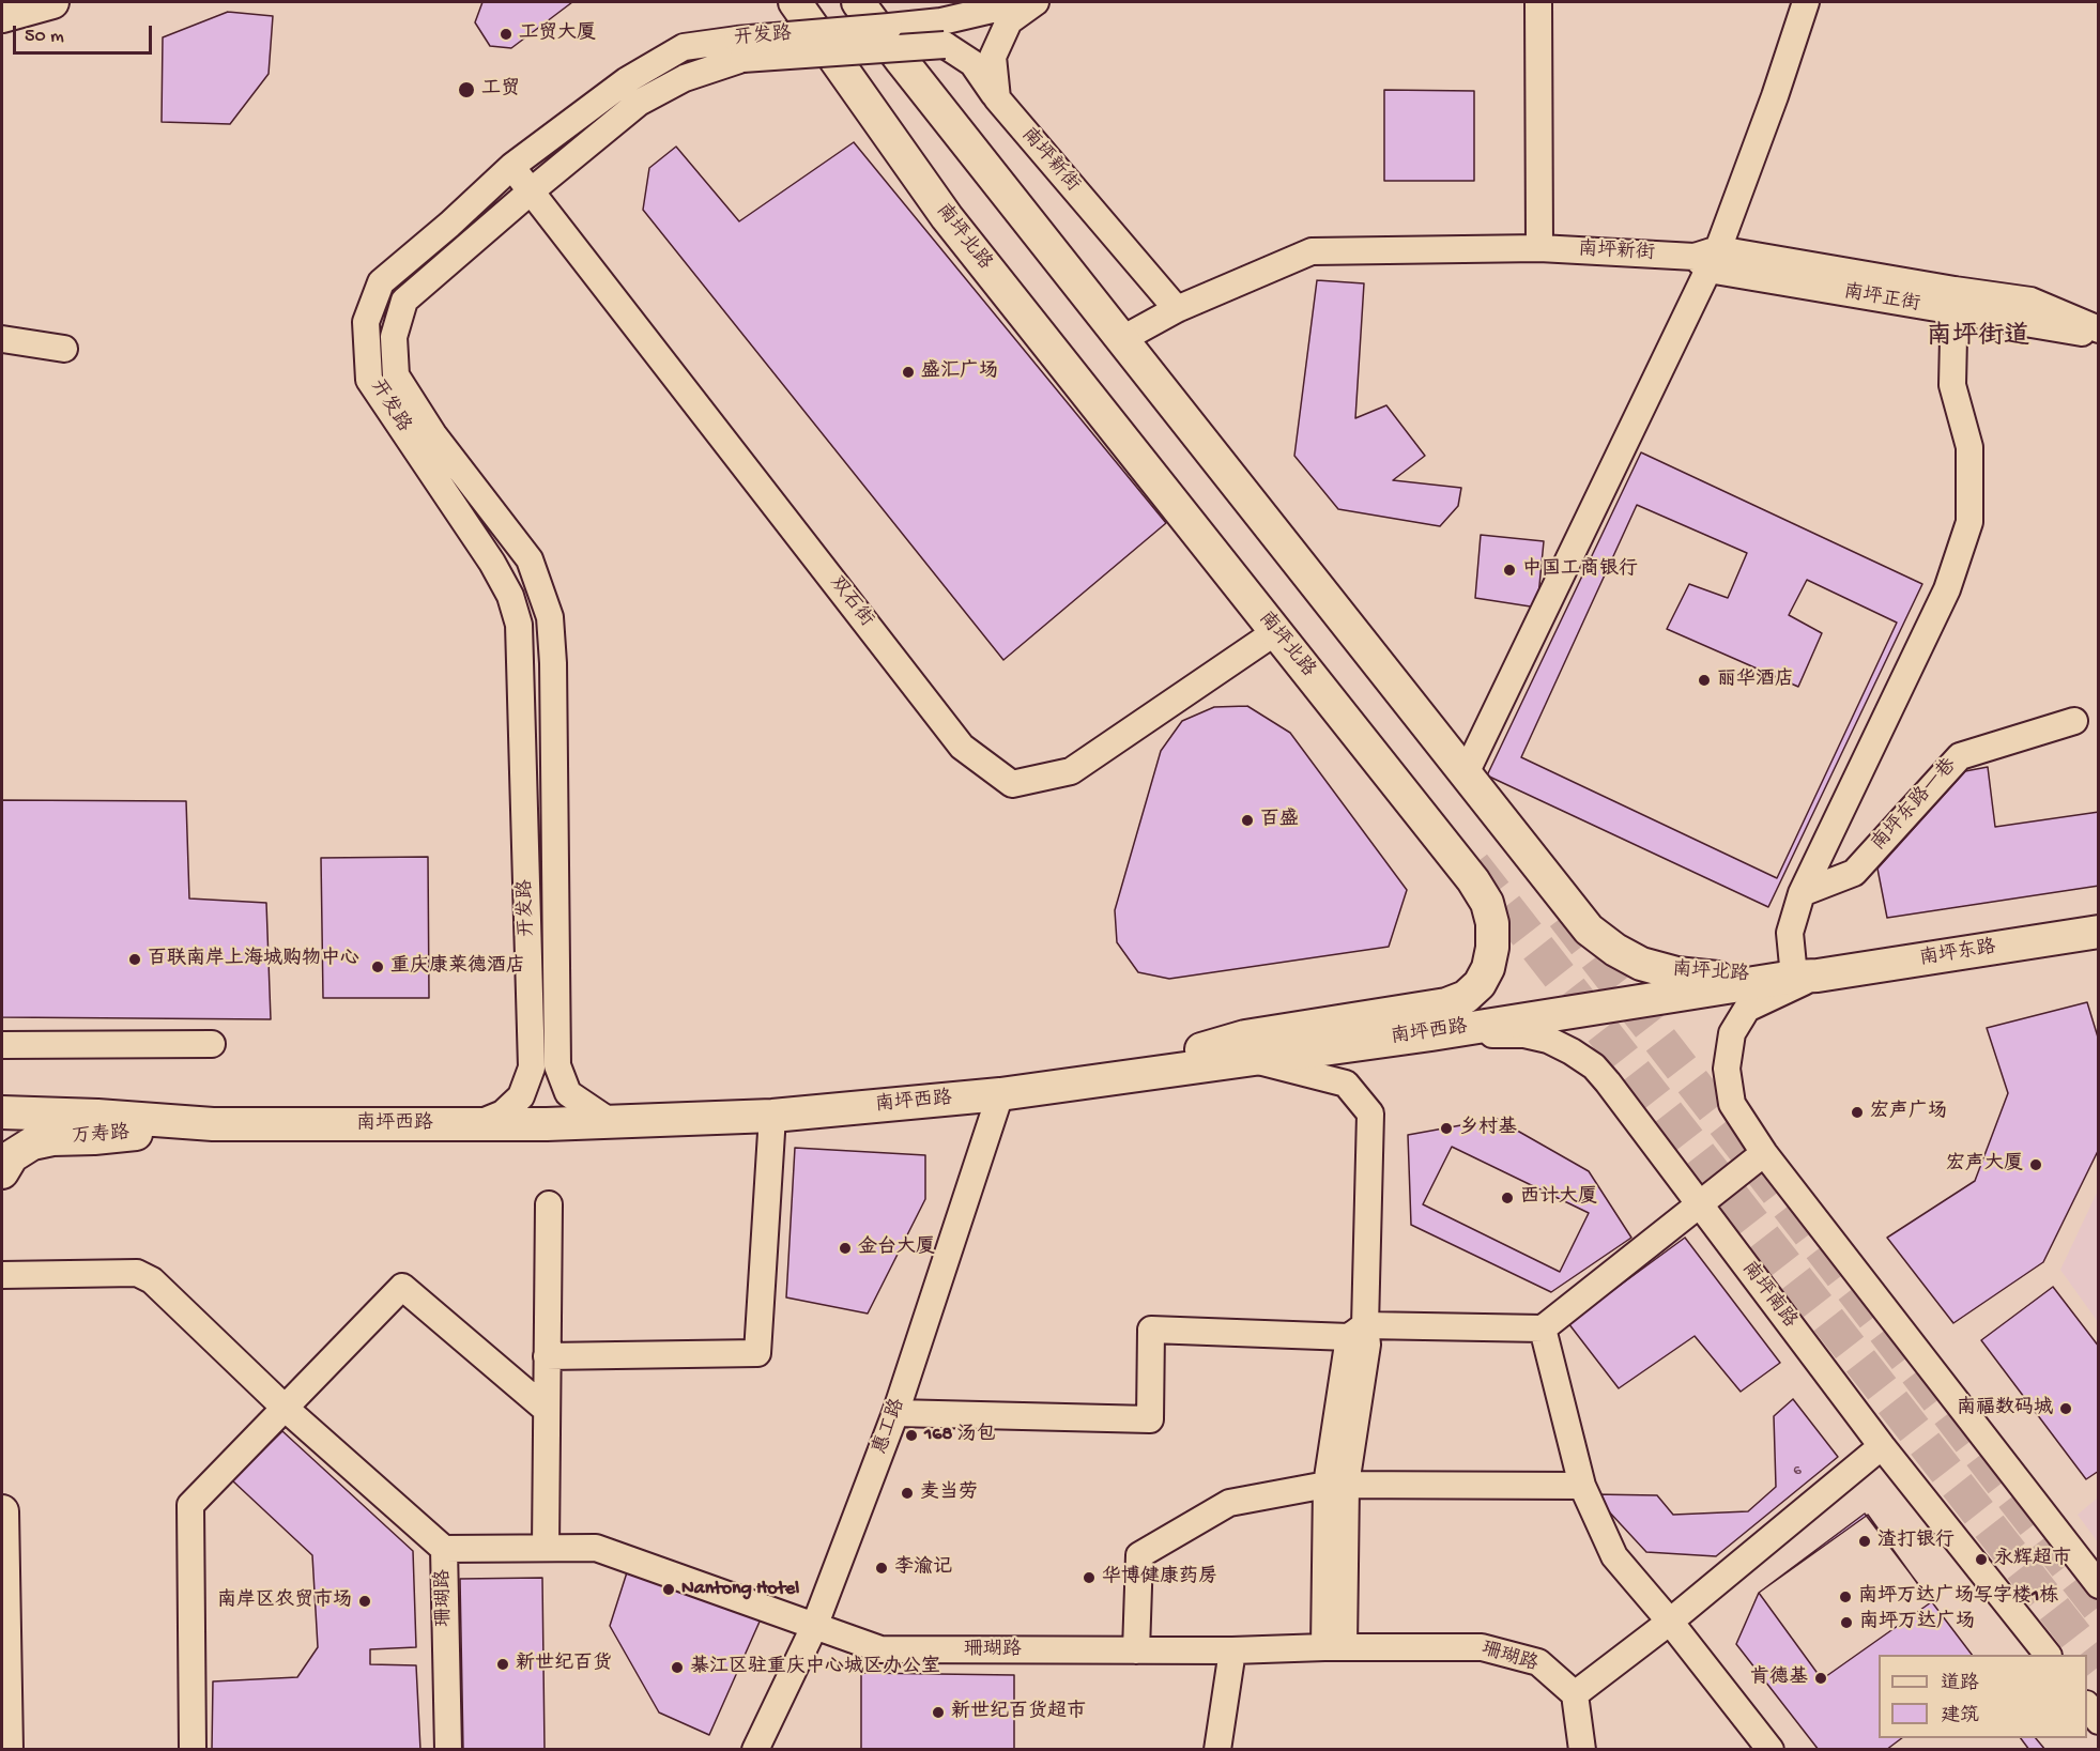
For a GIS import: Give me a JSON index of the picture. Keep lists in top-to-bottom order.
{
  "streets": {
    "main road": [
      "南坪北路",
      "南坪东路",
      "南坪西路",
      "万寿路"
    ],
    "street": [
      "开发路",
      "南坪新街",
      "南坪正街",
      "双石街",
      "南坪东路一巷",
      "南坪南路",
      "惠工路",
      "珊瑚路"
    ]
  },
  "crossings": [
    ["开发路", "南坪新街"],
    ["开发路", "双石街"],
    ["开发路", "南坪西路"],
    ["南坪新街", "南坪北路"],
    ["南坪新街", "南坪正街"],
    ["南坪北路", "双石街"],
    ["南坪北路", "南坪东路"],
    ["南坪北路", "南坪西路"],
    ["南坪东路", "南坪西路"],
    ["南坪西路", "万寿路"],
    ["南坪西路", "南坪南路"],
    ["南坪西路", "惠工路"],
    ["惠工路", "珊瑚路"]
  ],
  "districts": ["南坪街道"],
  "places": [
    "工贸大厦",
    "工贸",
    "盛汇广场",
    "中国工商银行",
    "丽华酒店",
    "百盛",
    "百联南岸上海城购物中心",
    "重庆康莱德酒店",
    "宏声广场",
    "乡村基",
    "宏声大厦",
    "西计大厦",
    "金台大厦",
    "南福数码城",
    "168 汤包",
    "麦当劳",
    "渣打银行",
    "永辉超市",
    "李渝记",
    "华博健康药房",
    "Nantong Hotel",
    "南坪万达广场写字楼1栋",
    "南岸区农贸市场",
    "南坪万达广场",
    "新世纪百货",
    "綦江区驻重庆中心城区办公室",
    "肯德基",
    "新世纪百货超市"
  ],
  "house_numbers": ["6"],
  "legend": ["道路", "建筑"],
  "scale_bar": "50 m"
}
